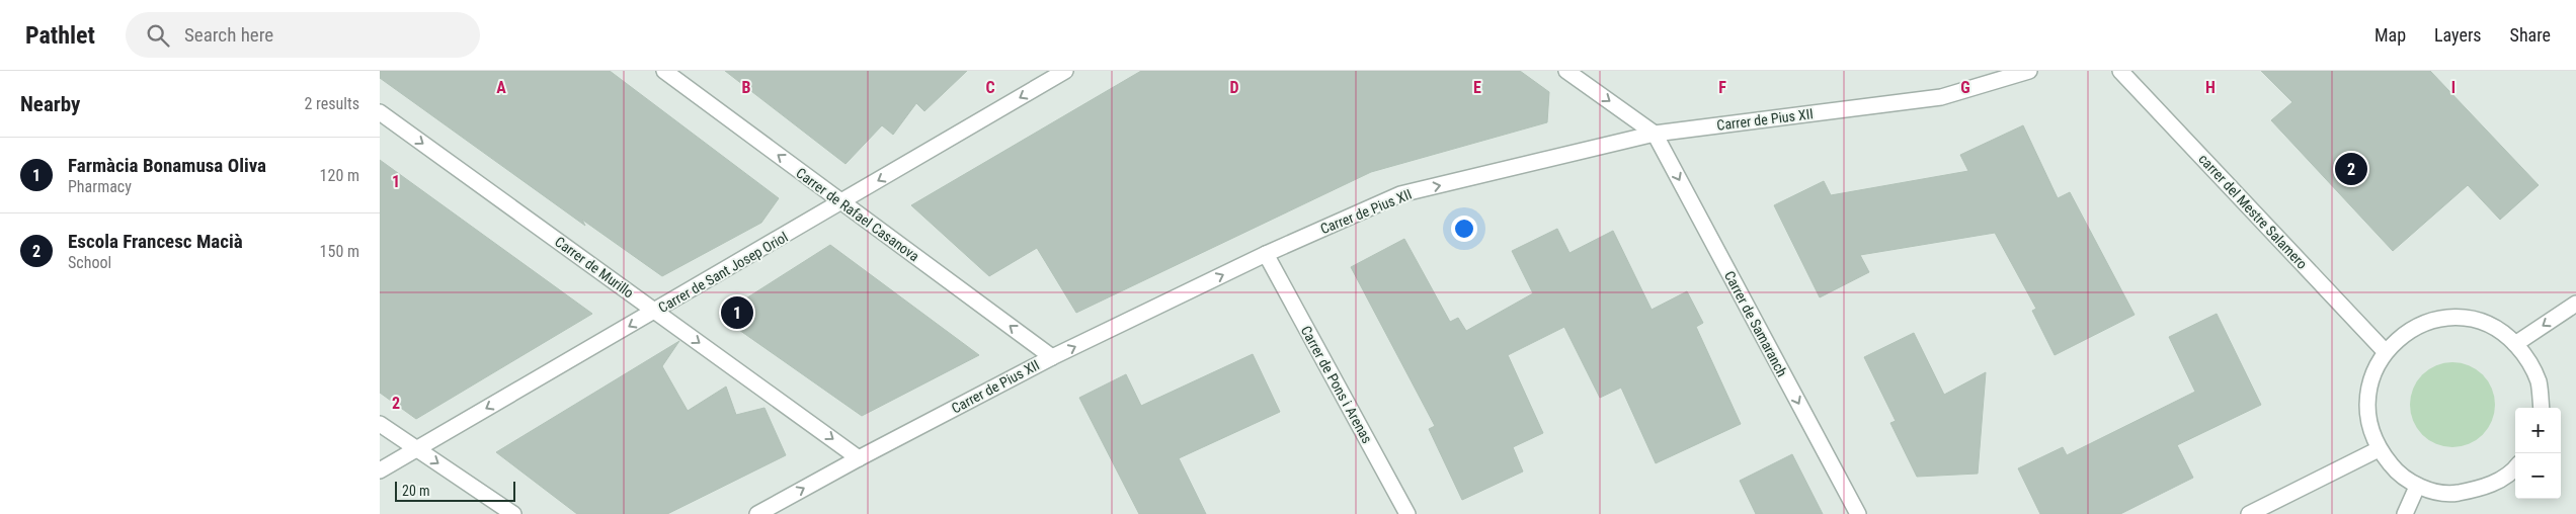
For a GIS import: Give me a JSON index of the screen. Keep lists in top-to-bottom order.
{
  "streets": {
    "street": [
      "Carrer de Pius XII",
      "carrer del Mestre Salamero",
      "Carrer de Rafael Casanova",
      "Carrer de Murillo",
      "Carrer de Sant Josep Oriol",
      "Carrer de Samaranch",
      "Carrer de Pons i Arenas"
    ]
  },
  "crossings": [
    ["Carrer de Pius XII", "Carrer de Rafael Casanova"],
    ["Carrer de Pius XII", "Carrer de Murillo"],
    ["Carrer de Pius XII", "Carrer de Samaranch"],
    ["Carrer de Pius XII", "Carrer de Pons i Arenas"],
    ["Carrer de Rafael Casanova", "Carrer de Sant Josep Oriol"],
    ["Carrer de Murillo", "Carrer de Sant Josep Oriol"]
  ],
  "one_way": [
    "Carrer de Pius XII",
    "Carrer de Rafael Casanova",
    "Carrer de Murillo",
    "Carrer de Sant Josep Oriol",
    "Carrer de Samaranch"
  ],
  "scale_bar": "20 m",
  "page": {
    "header": "Pathlet",
    "search": "Search here",
    "nav": ["Map", "Layers", "Share"],
    "heading": ["Nearby", "2 results"],
    "list": [
      {
        "mark": "1",
        "name": "Farmàcia Bonamusa Oliva",
        "note": "Pharmacy",
        "value": "120 m"
      },
      {
        "mark": "2",
        "name": "Escola Francesc Macià",
        "note": "School",
        "value": "150 m"
      }
    ],
    "pins": ["2", "1"],
    "map_buttons": ["+", "−"],
    "scale": "20 m"
  },
  "grid": {
    "columns": [
      "A",
      "B",
      "C",
      "D",
      "E",
      "F",
      "G",
      "H",
      "I"
    ],
    "rows": ["1", "2"]
  }
}
